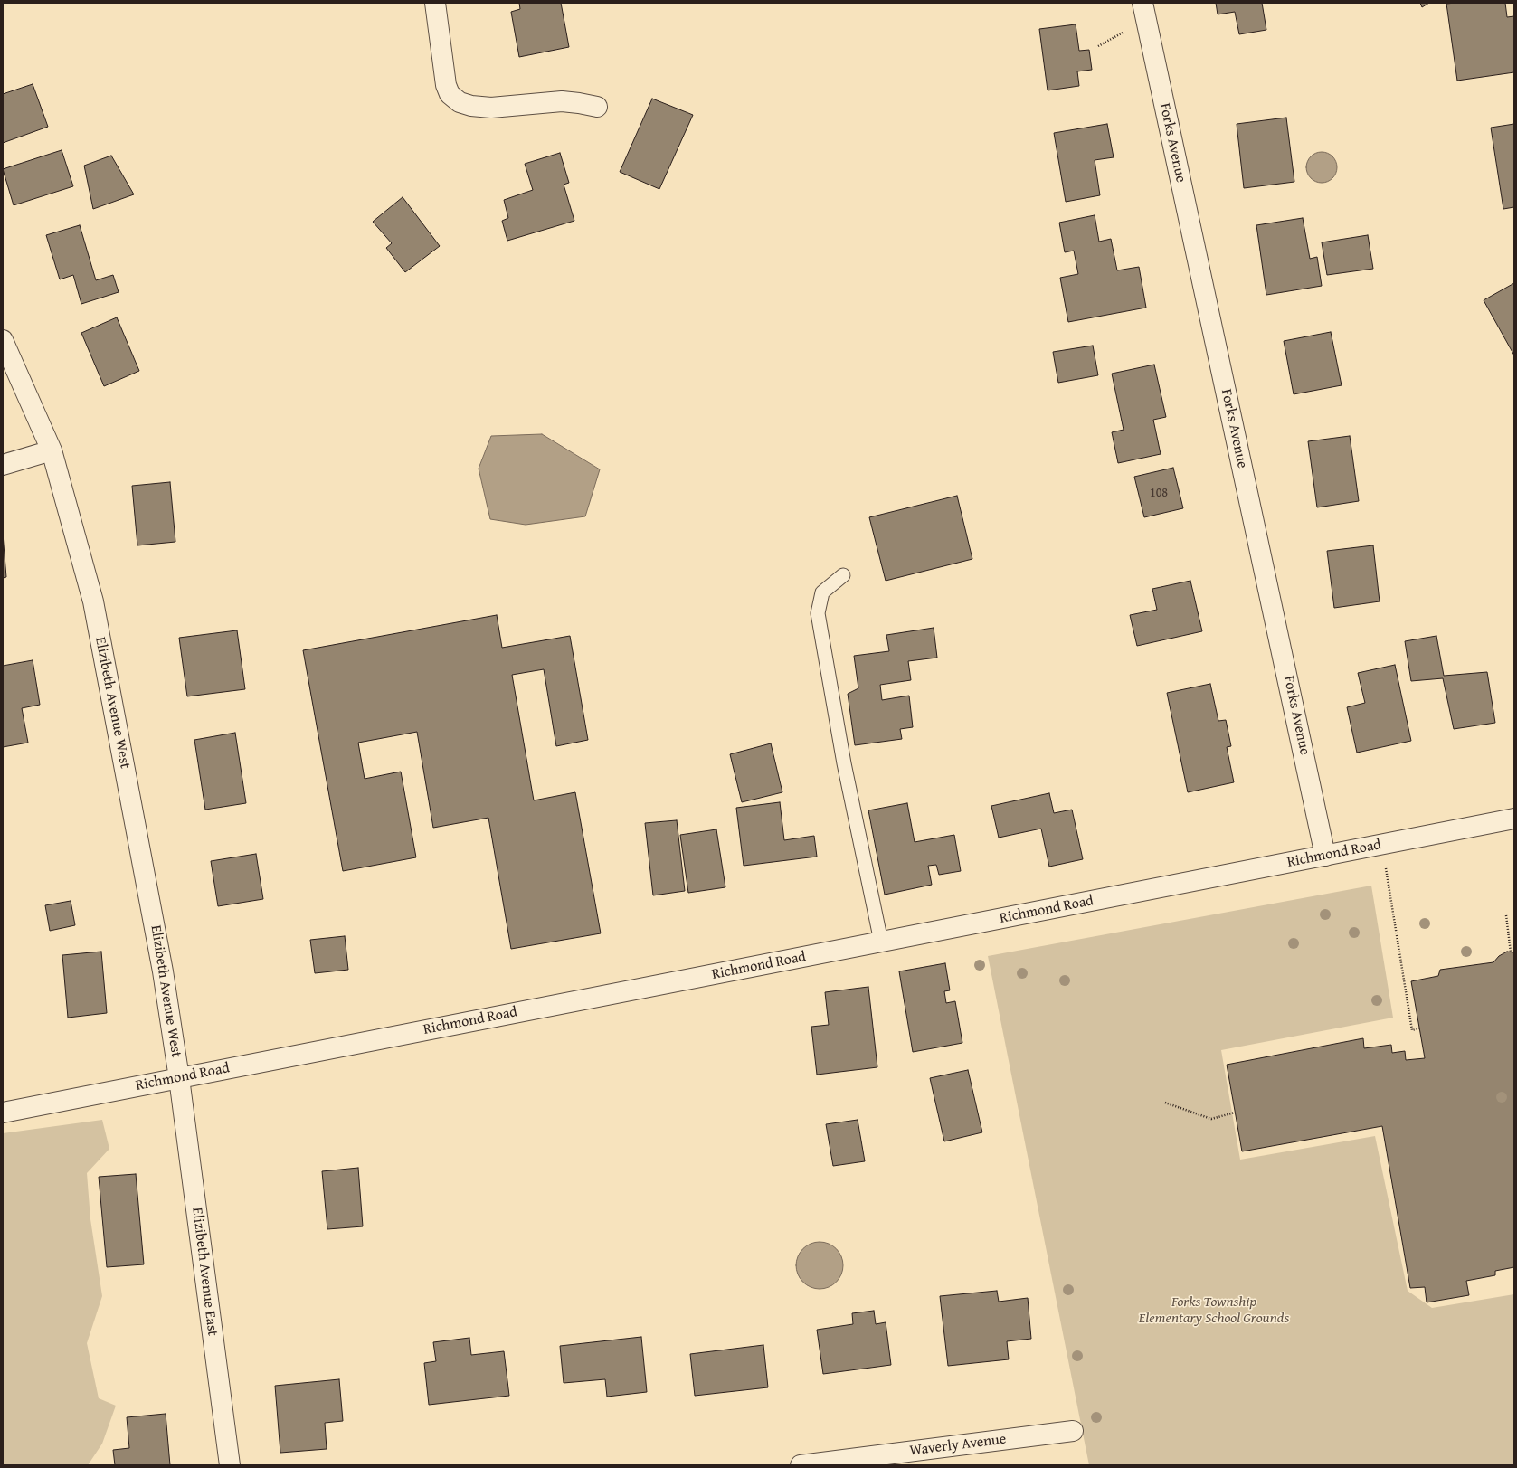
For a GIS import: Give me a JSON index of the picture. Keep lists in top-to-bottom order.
{
  "streets": {
    "street": [
      "Forks Avenue",
      "Elizibeth Avenue West",
      "Richmond Road",
      "Elizibeth Avenue East",
      "Waverly Avenue"
    ]
  },
  "crossings": [
    ["Forks Avenue", "Richmond Road"],
    ["Elizibeth Avenue West", "Richmond Road"],
    ["Elizibeth Avenue West", "Elizibeth Avenue East"],
    ["Richmond Road", "Elizibeth Avenue East"]
  ],
  "parks": ["Forks Township Elementary School Grounds"],
  "house_numbers": ["108"]
}
